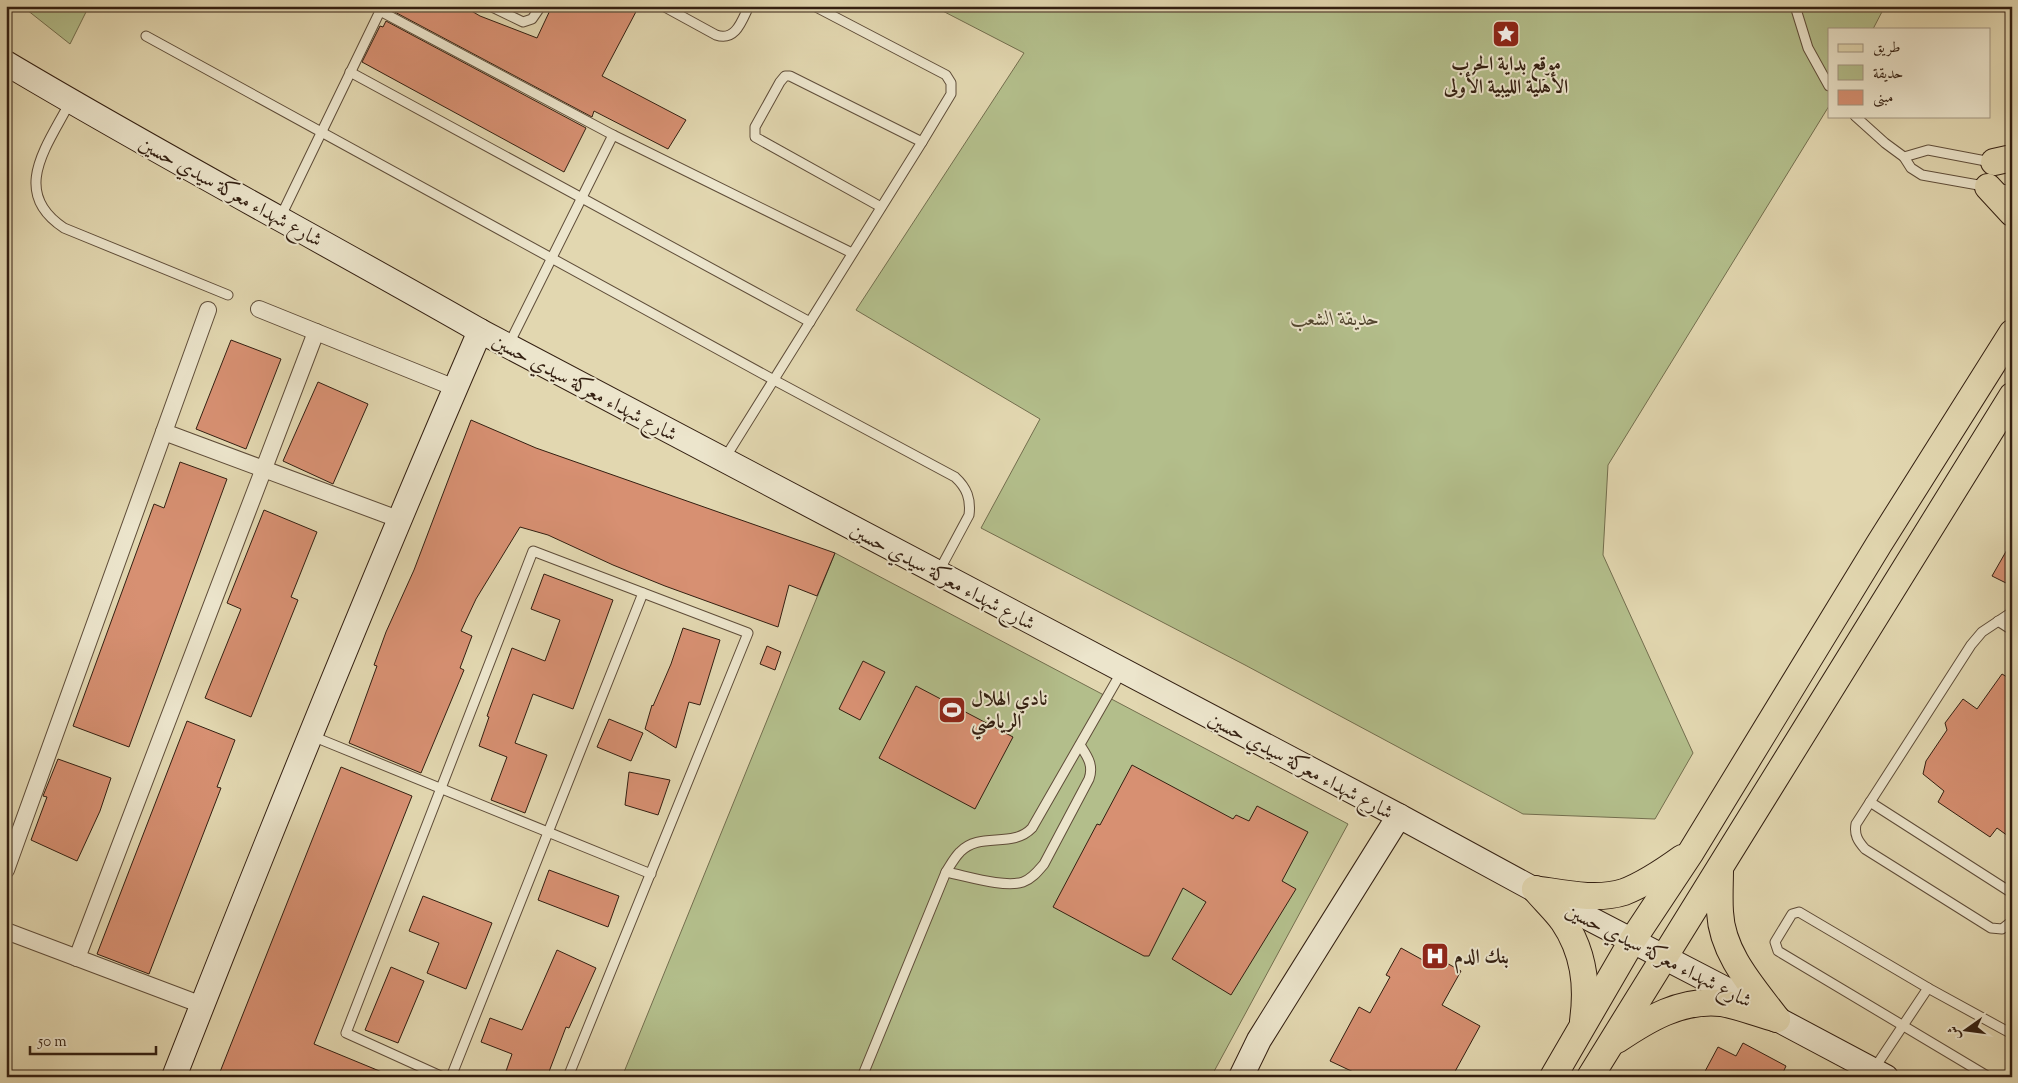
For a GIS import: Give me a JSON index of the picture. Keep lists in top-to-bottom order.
{
  "streets": {
    "main road": ["شارع شهداء معركة سيدي حسين"]
  },
  "parks": ["حديقة الشعب"],
  "places": {
    "place": ["موقع بداية الحرب الأهلية الليبية الأولى"],
    "sports": ["نادي الهلال الرياضي"],
    "hospital": ["بنك الدم"]
  },
  "legend": ["طريق", "حديقة", "مبنى"],
  "scale_bar": "50 m",
  "north": "left"
}
